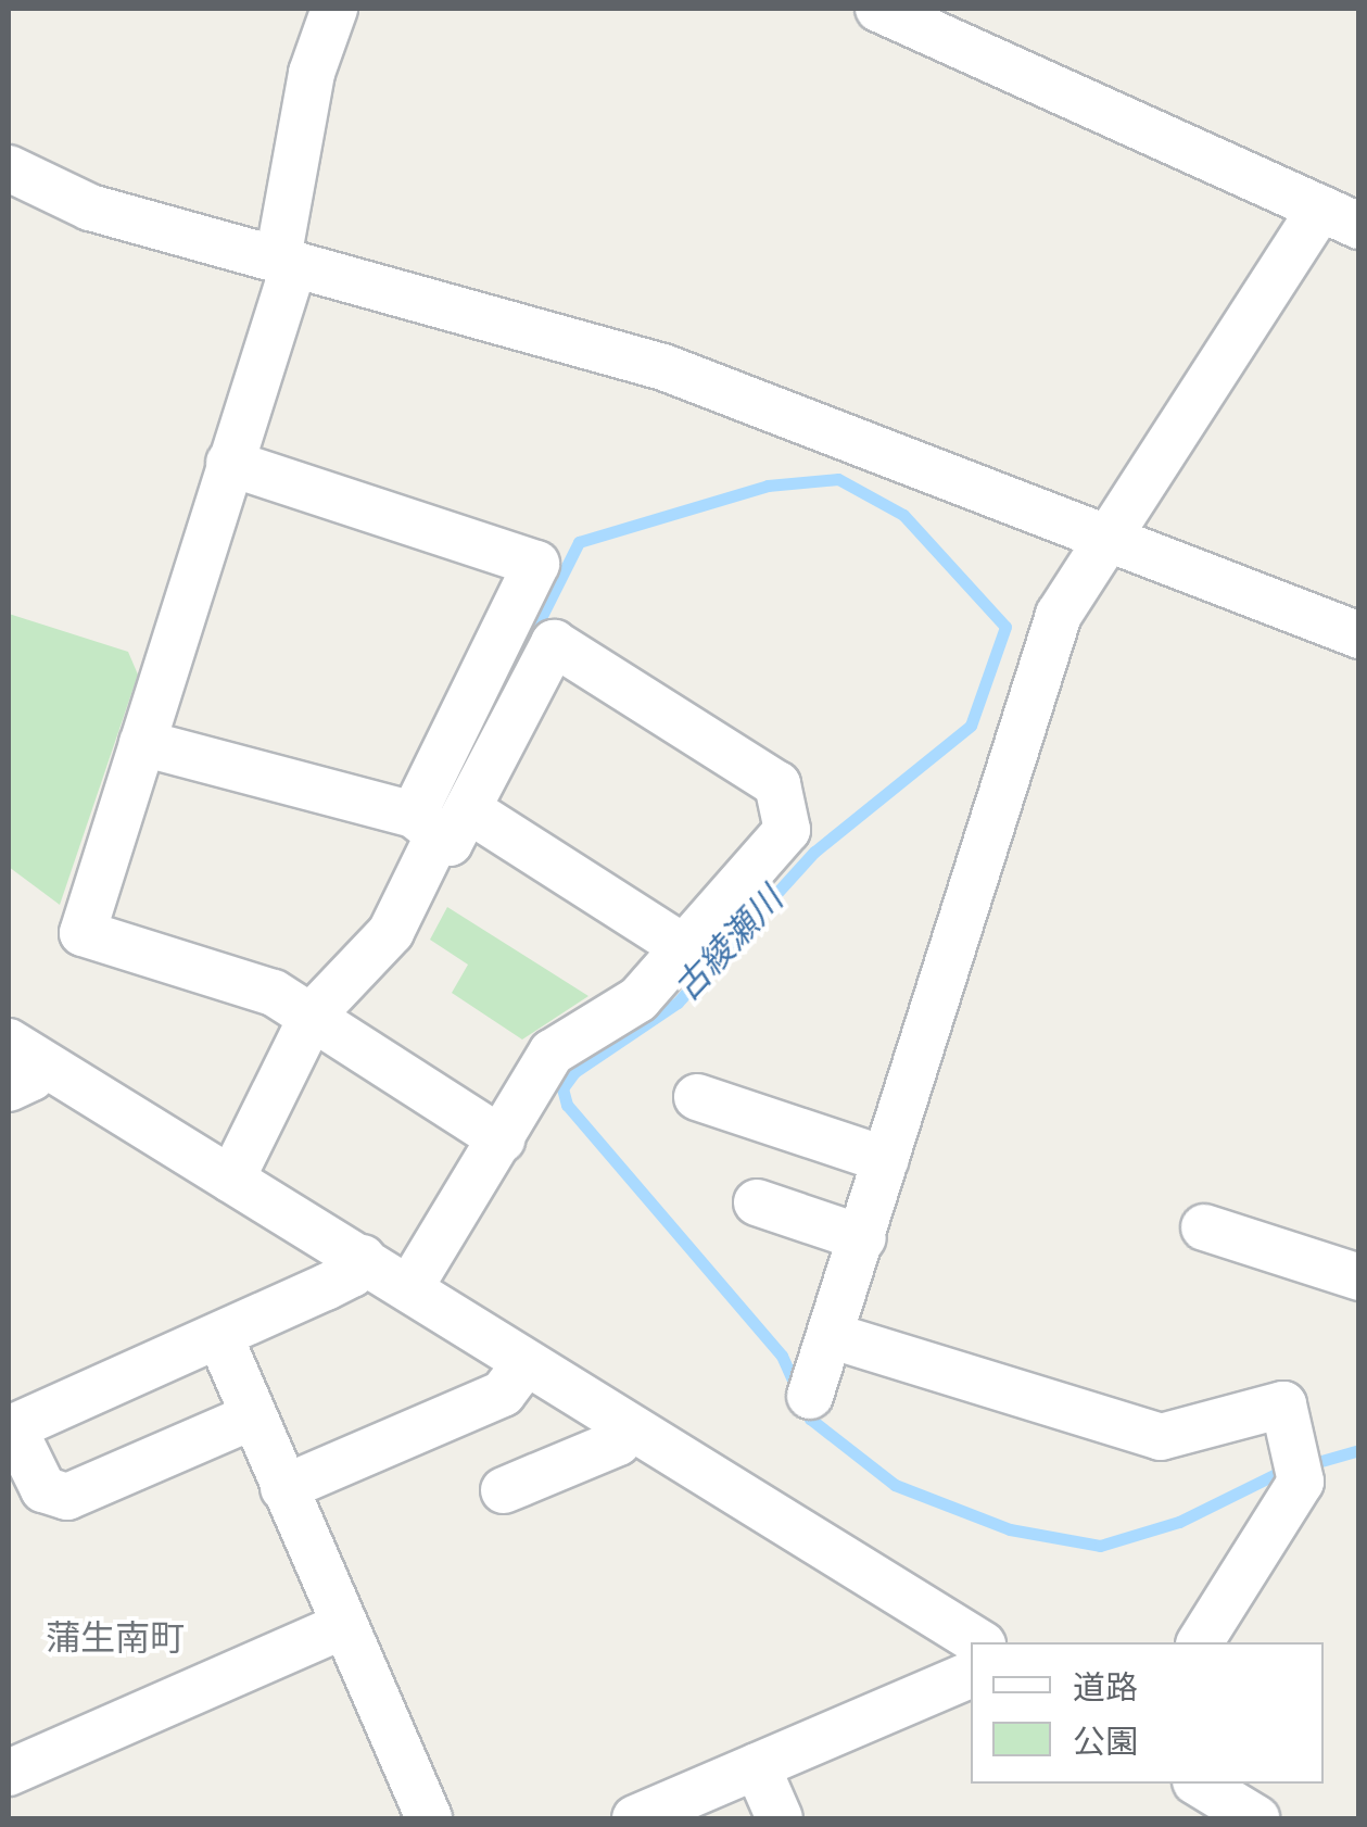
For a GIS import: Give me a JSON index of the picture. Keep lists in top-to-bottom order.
{
  "districts": ["蒲生南町"],
  "water": ["古綾瀬川"],
  "legend": ["道路", "公園"]
}
